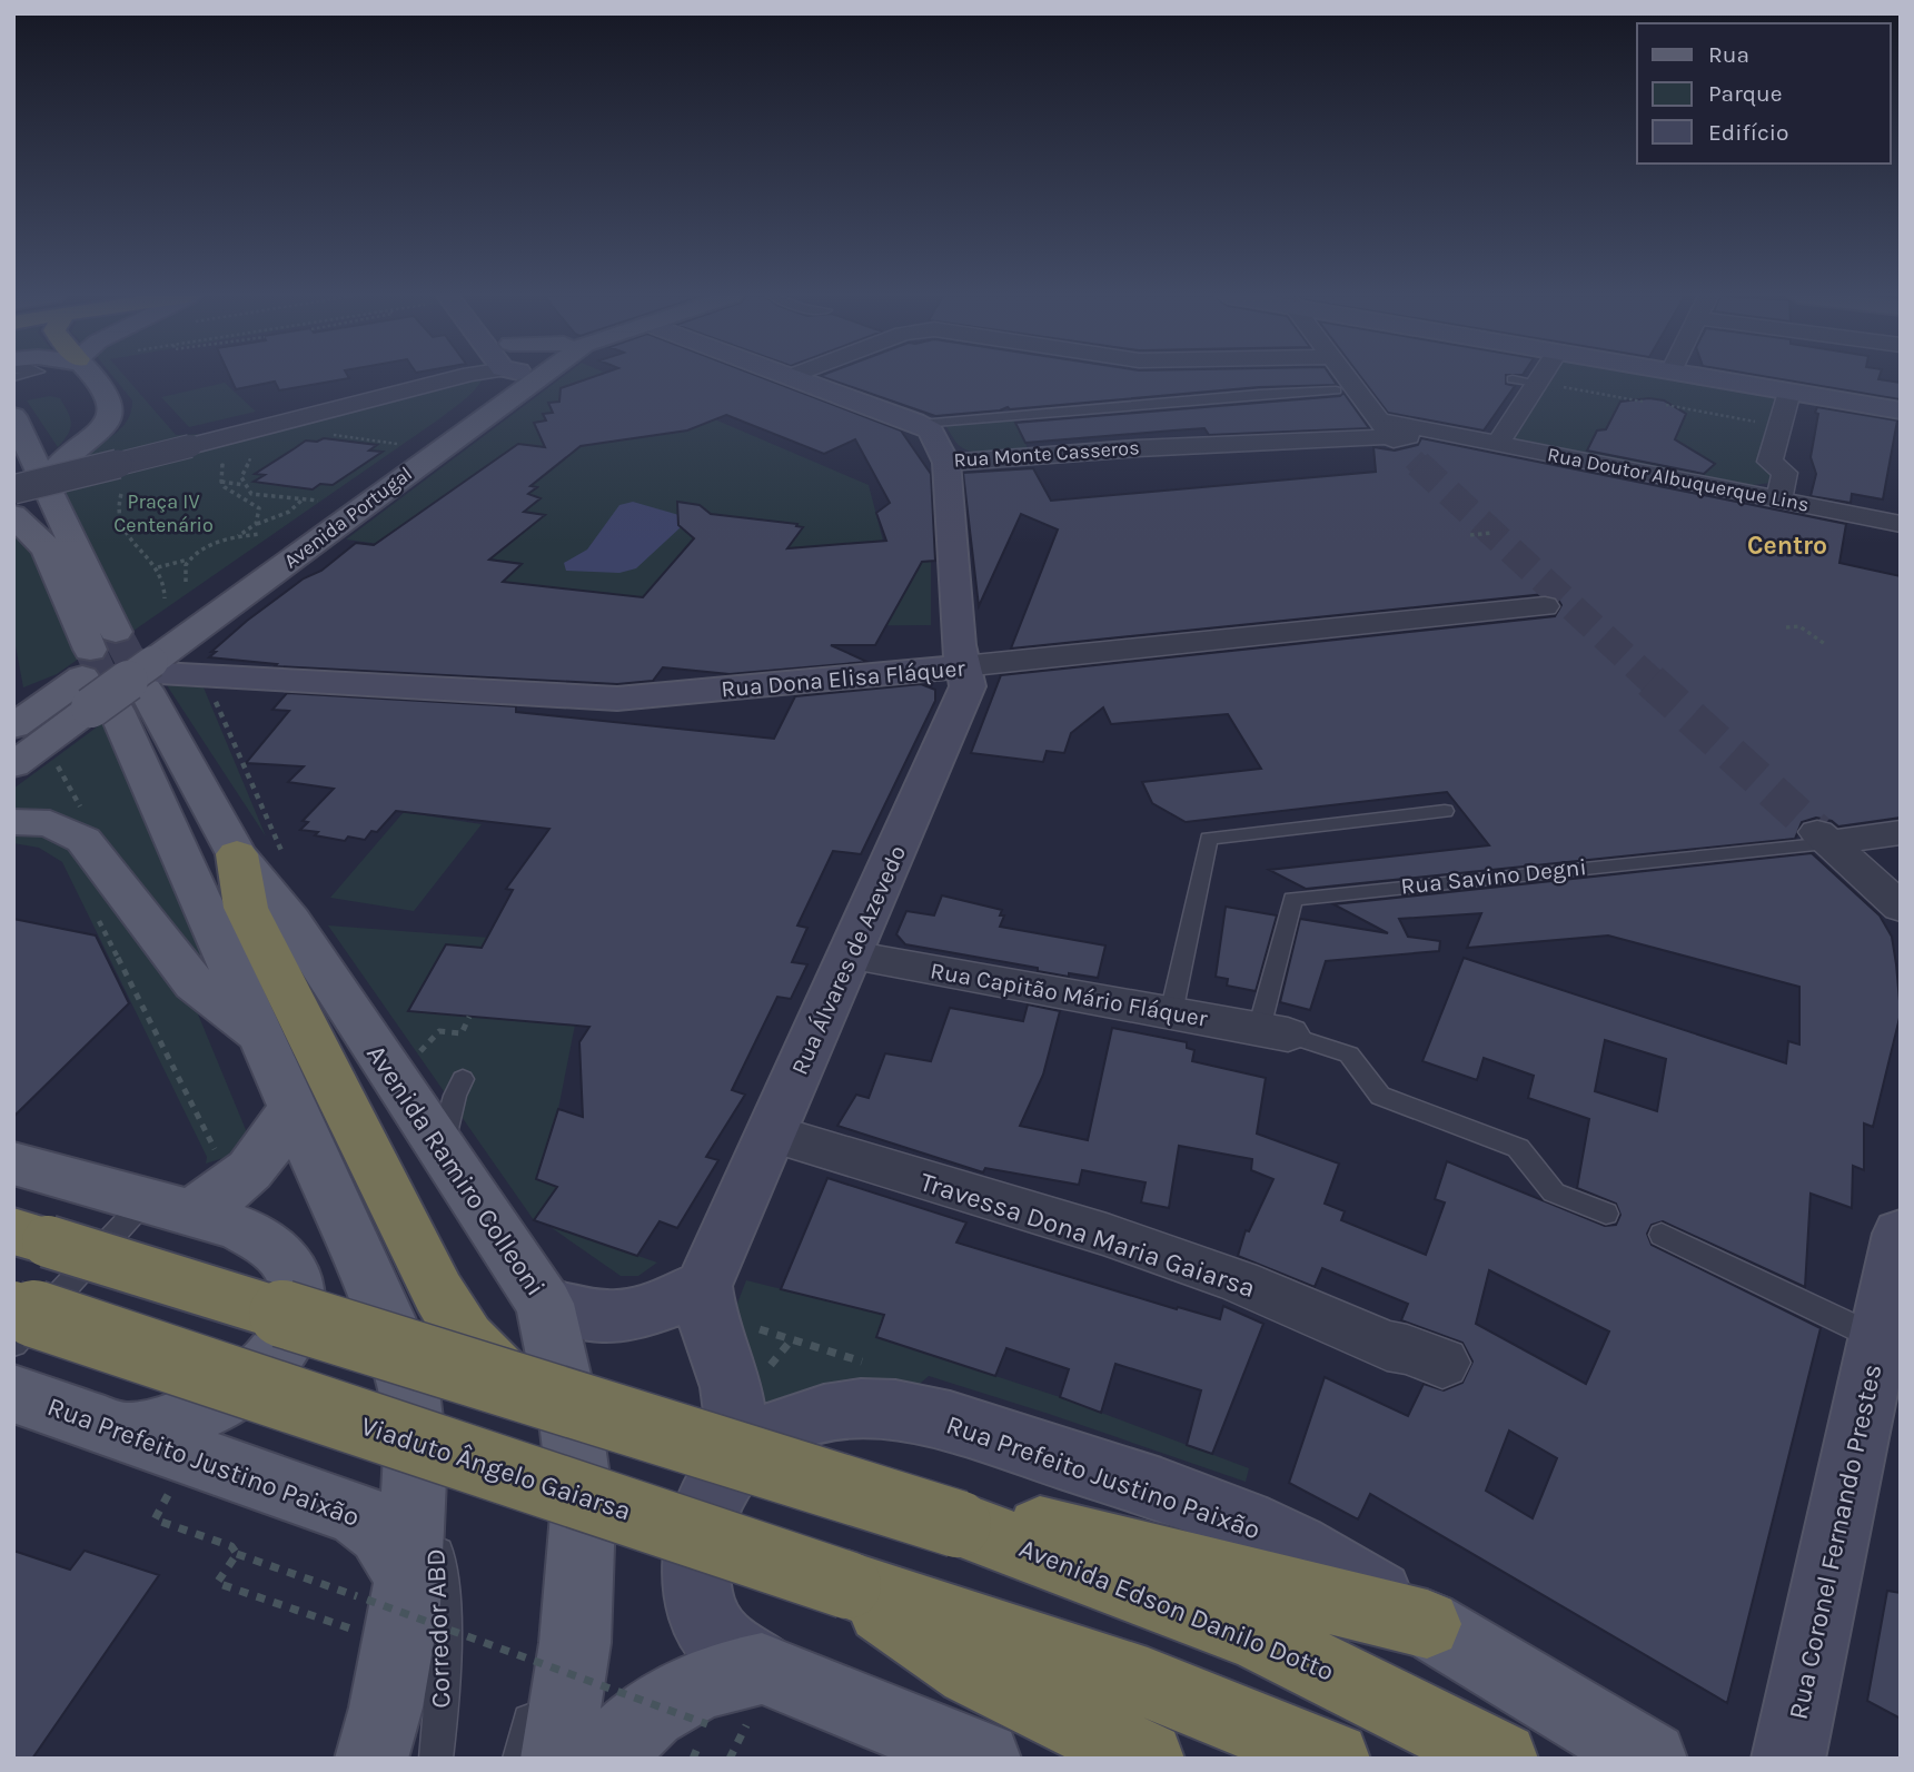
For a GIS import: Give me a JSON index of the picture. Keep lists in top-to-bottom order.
{
  "streets": {
    "highway": ["Viaduto Ângelo Gaiarsa", "Avenida Edson Danilo Dotto"],
    "main road": ["Avenida Portugal", "Avenida Ramiro Colleoni", "Rua Prefeito Justino Paixão"],
    "street": [
      "Rua Monte Casseros",
      "Rua Doutor Albuquerque Lins",
      "Rua Dona Elisa Fláquer",
      "Rua Álvares de Azevedo",
      "Rua Capitão Mário Fláquer",
      "Travessa Dona Maria Gaiarsa",
      "Rua Coronel Fernando Prestes"
    ],
    "lane": ["Rua Savino Degni", "Corredor ABD"]
  },
  "crossings": [
    ["Rua Monte Casseros", "Rua Doutor Albuquerque Lins"],
    ["Rua Monte Casseros", "Rua Álvares de Azevedo"],
    ["Avenida Portugal", "Rua Dona Elisa Fláquer"],
    ["Avenida Portugal", "Avenida Ramiro Colleoni"],
    ["Rua Dona Elisa Fláquer", "Rua Álvares de Azevedo"],
    ["Rua Dona Elisa Fláquer", "Avenida Ramiro Colleoni"],
    ["Rua Savino Degni", "Rua Capitão Mário Fláquer"],
    ["Rua Álvares de Azevedo", "Rua Capitão Mário Fláquer"],
    ["Rua Álvares de Azevedo", "Travessa Dona Maria Gaiarsa"],
    ["Avenida Ramiro Colleoni", "Rua Prefeito Justino Paixão"],
    ["Avenida Ramiro Colleoni", "Corredor ABD"]
  ],
  "districts": ["Centro"],
  "parks": ["Praça IV Centenário"],
  "legend": ["Rua", "Parque", "Edifício"]
}
